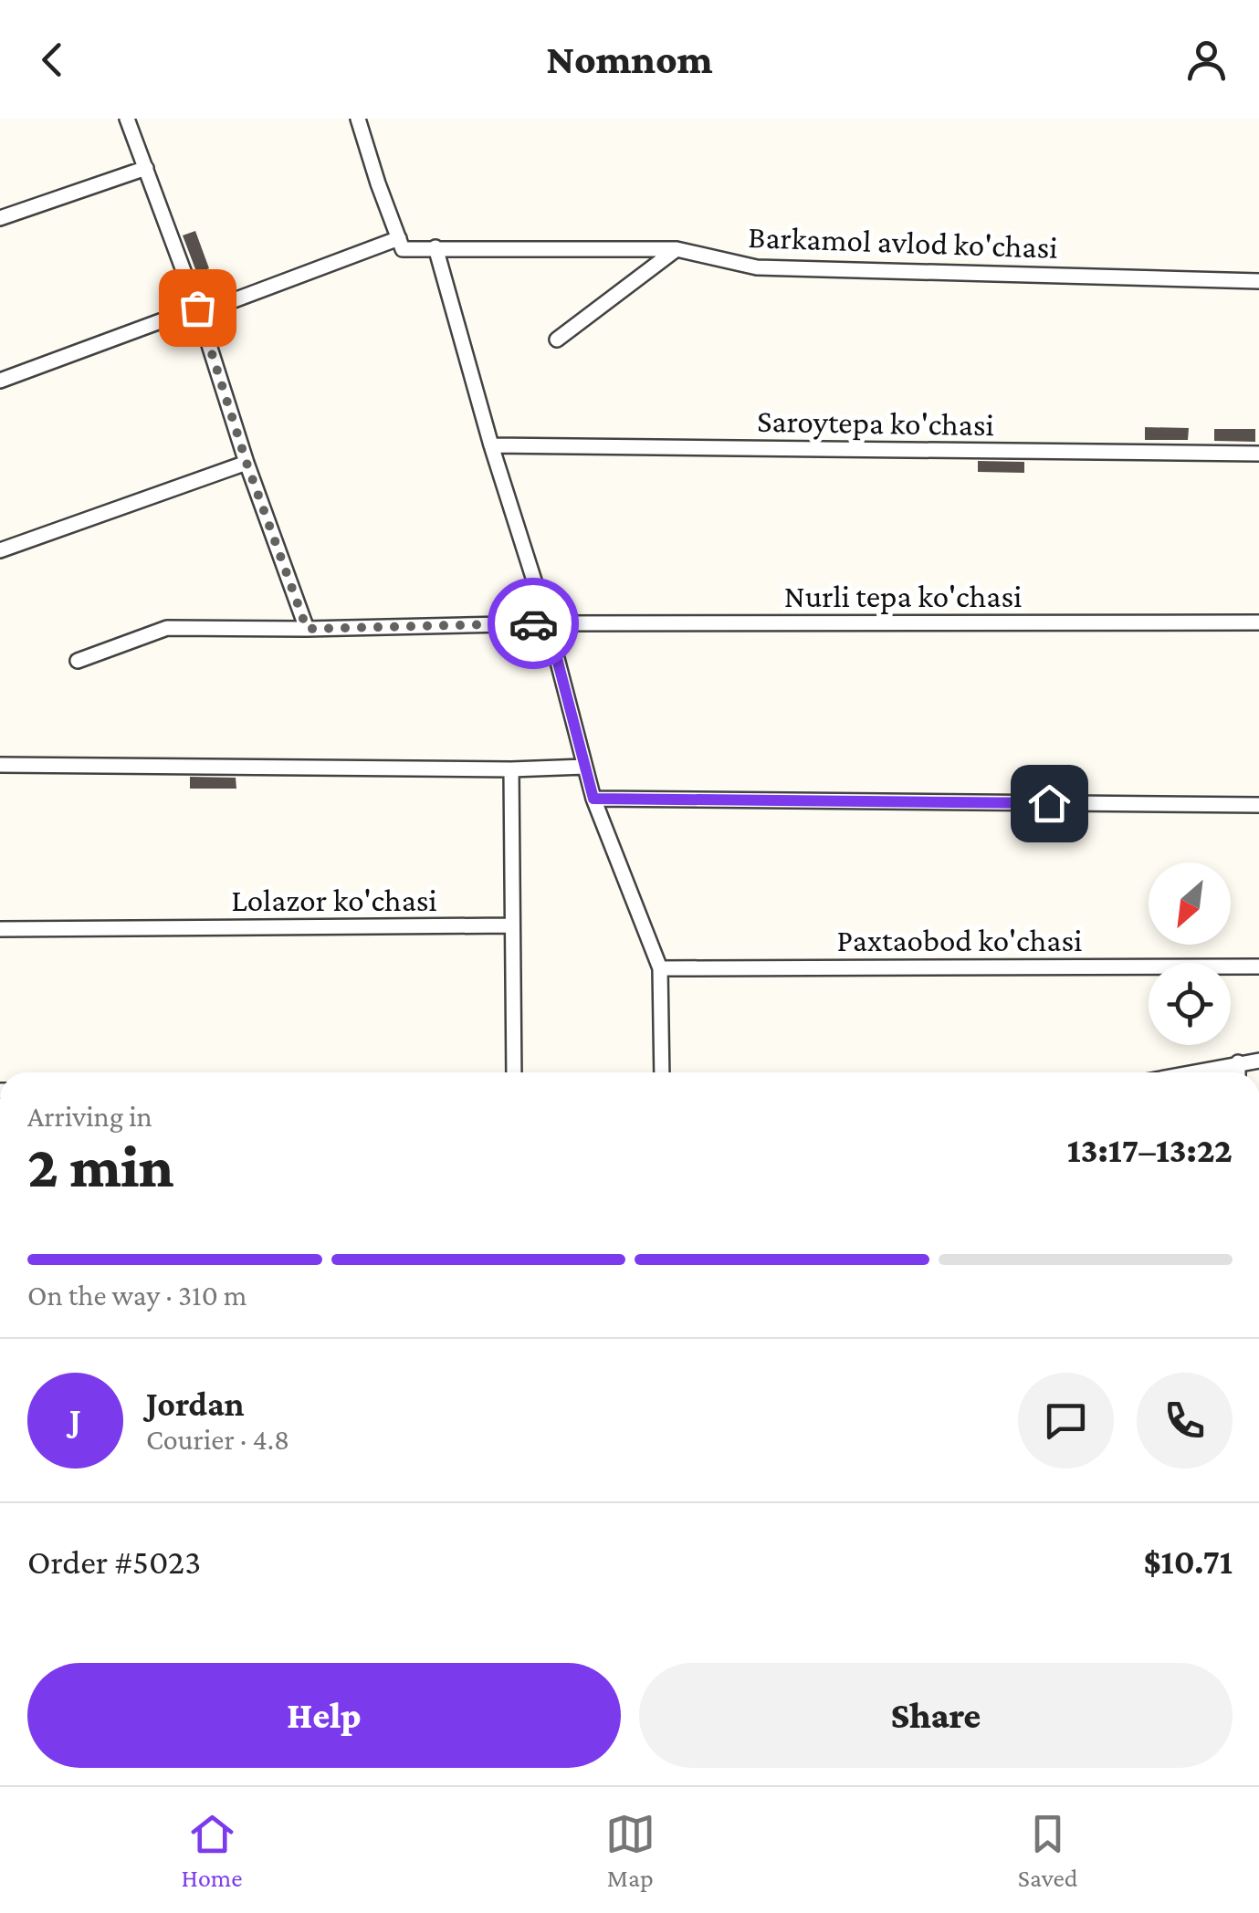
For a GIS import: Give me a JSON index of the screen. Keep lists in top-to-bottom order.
{
  "streets": {
    "street": [
      "Barkamol avlod ko'chasi",
      "Saroytepa ko'chasi",
      "Nurli tepa ko'chasi",
      "Lolazor ko'chasi",
      "Paxtaobod ko'chasi"
    ]
  },
  "north": "bottom left",
  "page": {
    "header": "Nomnom",
    "heading": ["2 min", "Arriving in", "13:17–13:22"],
    "panel": [
      "Jordan",
      "Courier · 4.8",
      "Order #5023",
      "$10.71"
    ],
    "bar": "On the way · 310 m",
    "round": "J",
    "buttons": ["Help", "Share"],
    "tabs": ["Home", "Map", "Saved"]
  }
}
